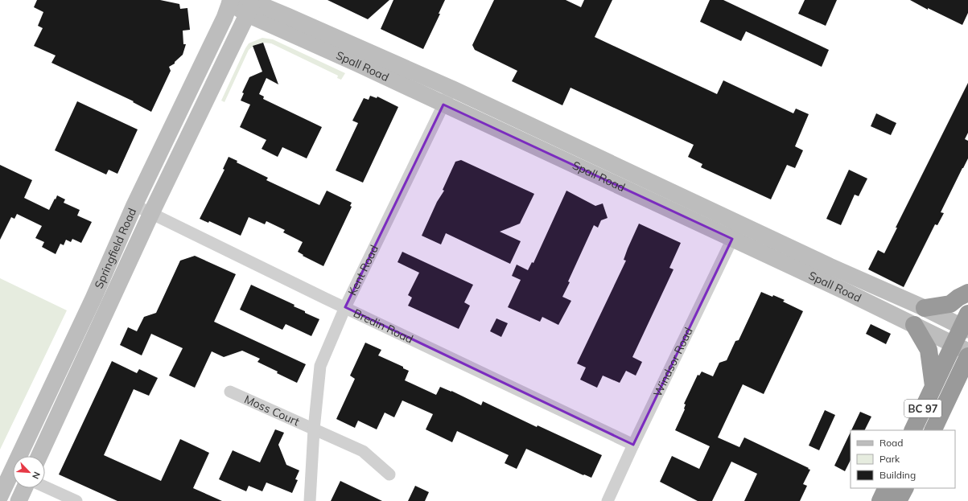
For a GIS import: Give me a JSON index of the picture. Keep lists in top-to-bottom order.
{
  "streets": {
    "highway": ["BC 97"],
    "main road": ["Spall Road", "Springfield Road"],
    "street": [
      "Kent Road",
      "Bredin Road",
      "Windsor Road",
      "Moss Court"
    ]
  },
  "crossings": [
    ["Spall Road", "Springfield Road"],
    ["Spall Road", "Kent Road"],
    ["Spall Road", "Windsor Road"],
    ["Spall Road", "BC 97"],
    ["Springfield Road", "Bredin Road"],
    ["Kent Road", "Bredin Road"],
    ["Kent Road", "Moss Court"],
    ["Bredin Road", "Windsor Road"]
  ],
  "legend": ["Road", "Park", "Building"],
  "north": "bottom right"
}
